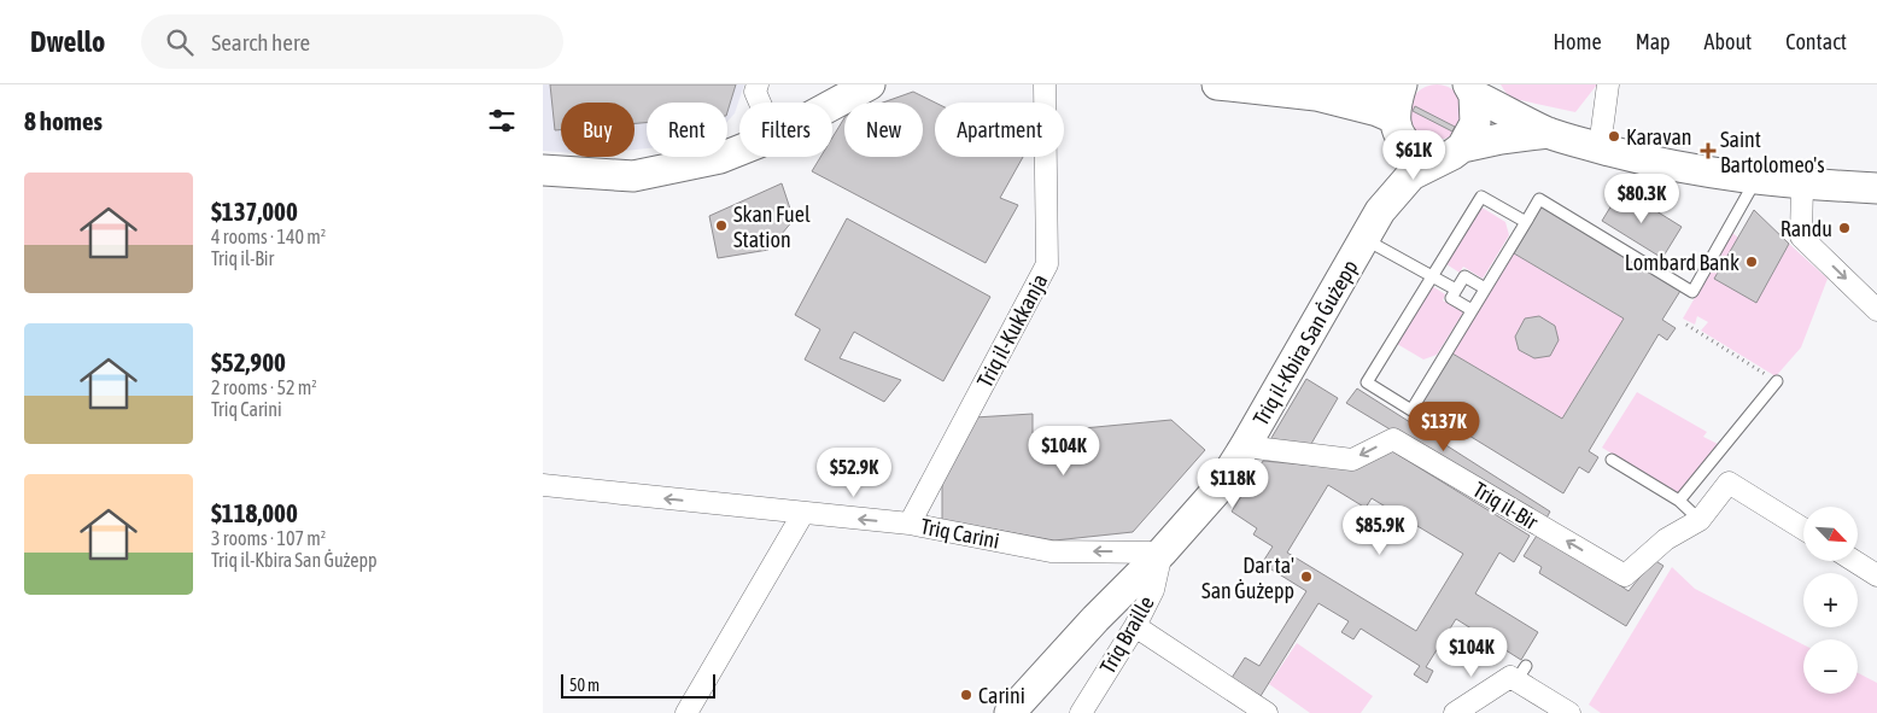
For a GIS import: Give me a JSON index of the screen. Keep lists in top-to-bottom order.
{
  "streets": {
    "main road": ["Triq il-Kbira San Ġużepp"],
    "street": [
      "Triq il-Kukkanja",
      "Triq il-Bir",
      "Triq Carini",
      "Triq Braille"
    ]
  },
  "crossings": [
    ["Triq il-Kukkanja", "Triq Carini"],
    ["Triq il-Kbira San Ġużepp", "Triq il-Bir"],
    ["Triq il-Kbira San Ġużepp", "Triq Carini"],
    ["Triq il-Kbira San Ġużepp", "Triq Braille"],
    ["Triq Carini", "Triq Braille"]
  ],
  "one_way": ["Triq il-Bir", "Triq Carini"],
  "places": {
    "other": [
      "Karavan",
      "Skan Fuel Station",
      "Randu",
      "Lombard Bank",
      "Dar ta' San Ġużepp",
      "Carini"
    ],
    "health": ["Saint Bartolomeo's"]
  },
  "scale_bar": "50 m",
  "north": "bottom right",
  "page": {
    "header": "Dwello",
    "search": "Search here",
    "nav": [
      "Home",
      "Map",
      "About",
      "Contact"
    ],
    "heading": "8 homes",
    "chip": [
      "Buy",
      "Rent",
      "Filters",
      "New",
      "Apartment"
    ],
    "price": [
      "$61K",
      "$80.3K",
      "$137K",
      "$104K",
      "$52.9K",
      "$118K",
      "$85.9K",
      "$104K"
    ],
    "list": [
      {
        "name": "$137,000",
        "note": "4 rooms · 140 m² · Triq il-Bir"
      },
      {
        "name": "$52,900",
        "note": "2 rooms · 52 m² · Triq Carini"
      },
      {
        "name": "$118,000",
        "note": "3 rooms · 107 m² · Triq il-Kbira San Ġużepp"
      }
    ],
    "map_buttons": ["+", "−"],
    "scale": "50 m"
  }
}
